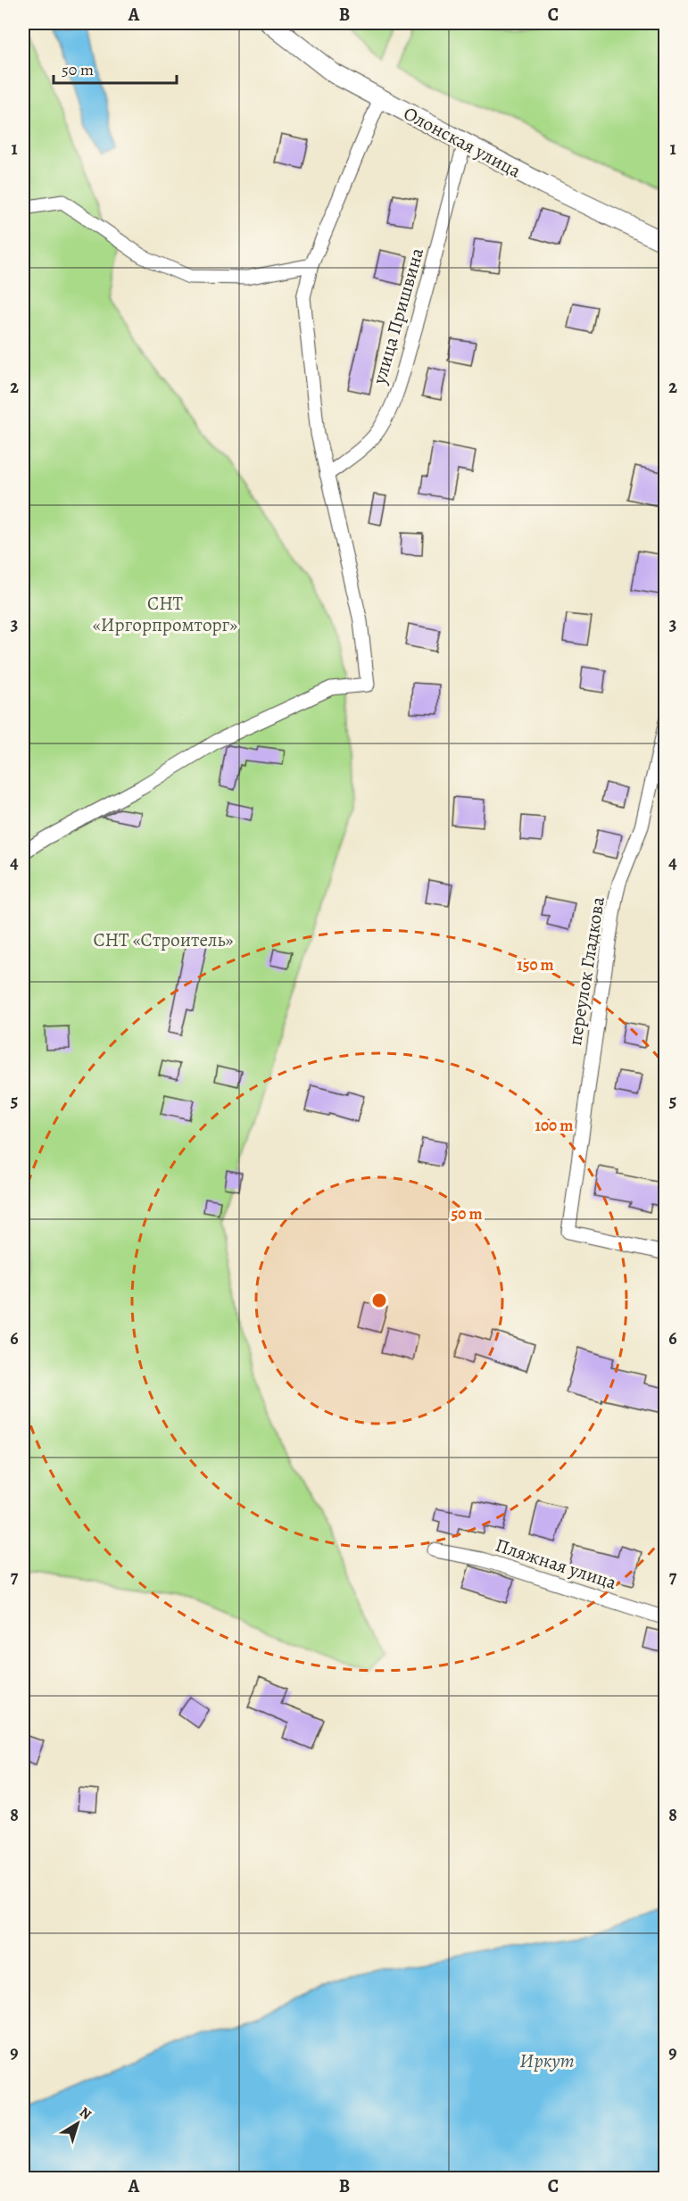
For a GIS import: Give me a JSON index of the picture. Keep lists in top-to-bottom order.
{
  "streets": {
    "street": [
      "Олонская улица",
      "улица Пришвина",
      "переулок Гладкова",
      "Пляжная улица"
    ]
  },
  "crossings": [
    ["Олонская улица", "улица Пришвина"]
  ],
  "water": ["Иркут"],
  "parks": ["СНТ «Иргорпромторг»", "СНТ «Строитель»"],
  "scale_bar": "50 m",
  "north": "top right",
  "grid": {
    "columns": ["A", "B", "C"],
    "rows": [
      "1",
      "2",
      "3",
      "4",
      "5",
      "6",
      "7",
      "8",
      "9"
    ]
  },
  "rings": ["150 m", "100 m", "50 m"]
}
